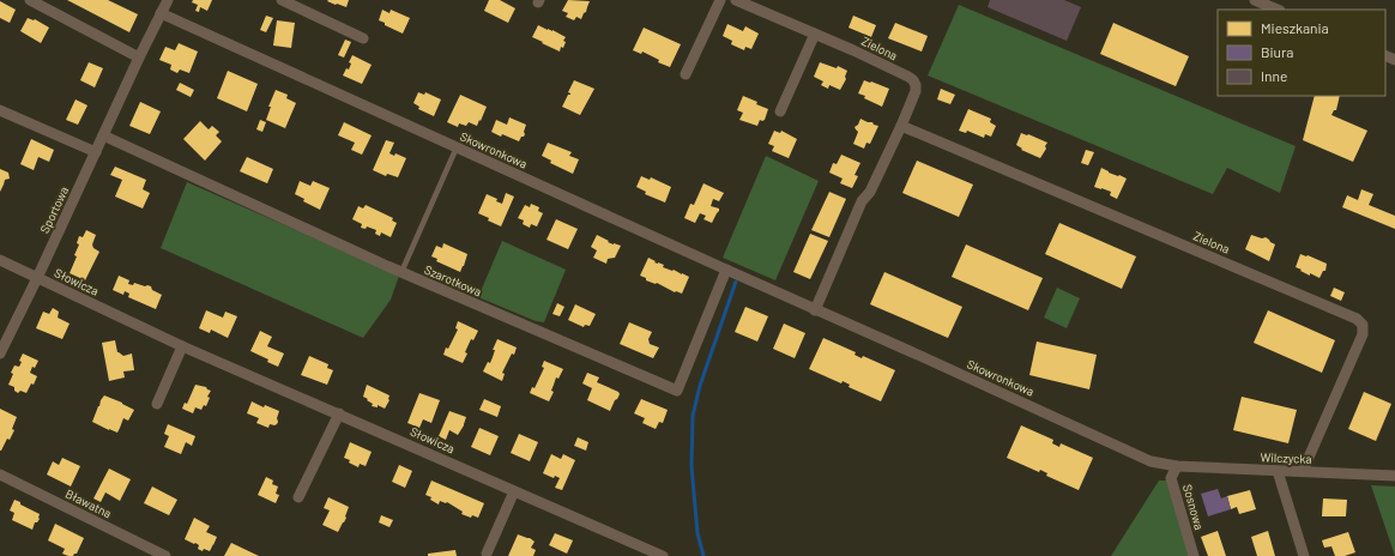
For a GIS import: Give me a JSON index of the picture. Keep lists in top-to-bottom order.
{
  "streets": {
    "street": [
      "Zielona",
      "Skowronkowa",
      "Sportowa",
      "Szarotkowa",
      "Słowicza",
      "Wilczycka",
      "Bławatna",
      "Sosnowa"
    ]
  },
  "crossings": [
    ["Zielona", "Skowronkowa"],
    ["Zielona", "Wilczycka"],
    ["Skowronkowa", "Sportowa"],
    ["Skowronkowa", "Szarotkowa"],
    ["Skowronkowa", "Wilczycka"],
    ["Skowronkowa", "Sosnowa"],
    ["Sportowa", "Szarotkowa"],
    ["Sportowa", "Słowicza"],
    ["Wilczycka", "Sosnowa"]
  ],
  "legend": ["Mieszkania", "Biura", "Inne"]
}
